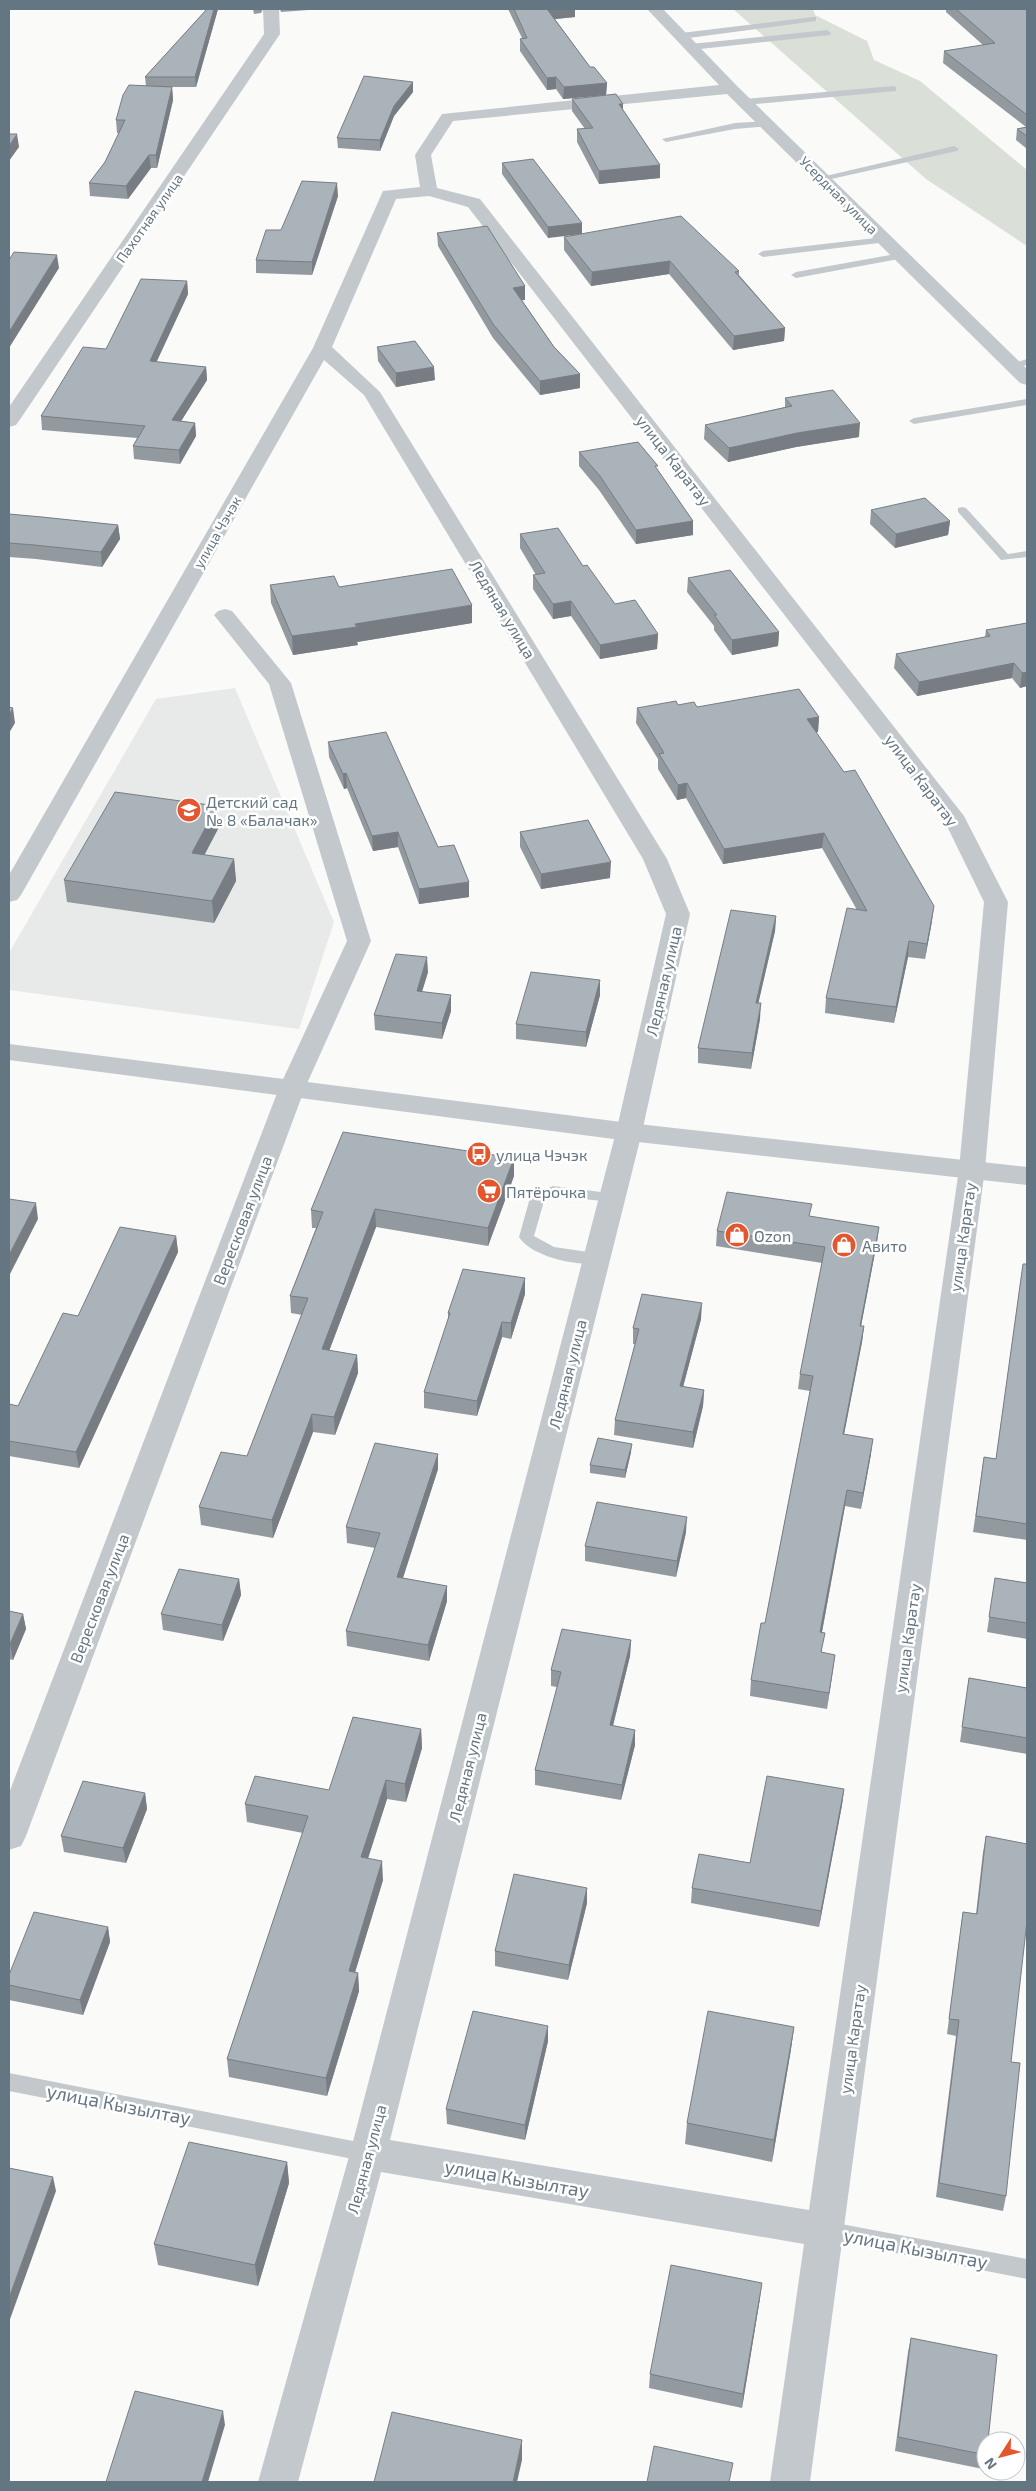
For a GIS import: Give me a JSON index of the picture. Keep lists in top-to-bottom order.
{
  "streets": {
    "street": [
      "Усердная улица",
      "Пахотная улица",
      "улица Каратау",
      "улица Чэчэк",
      "Ледяная улица",
      "Вересковая улица",
      "улица Кызылтау"
    ]
  },
  "crossings": [
    ["улица Каратау", "улица Чэчэк"],
    ["улица Каратау", "улица Кызылтау"],
    ["улица Чэчэк", "Ледяная улица"],
    ["Ледяная улица", "улица Кызылтау"]
  ],
  "places": {
    "school or university": ["Детский сад № 8 «Балачак»"],
    "bus stop": ["улица Чэчэк"],
    "supermarket": ["Пятёрочка"],
    "shop": ["Ozon", "Авито"]
  },
  "north": "bottom left"
}
